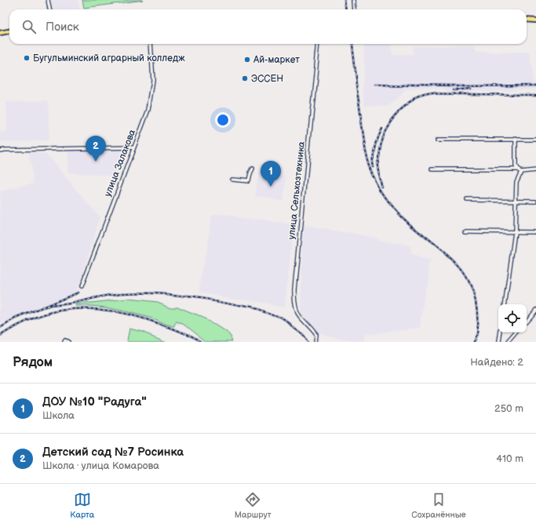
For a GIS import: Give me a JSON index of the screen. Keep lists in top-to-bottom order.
{
  "streets": {
    "street": ["улица Залакова", "улица Сельхозтехника"]
  },
  "places": ["Бугульминский аграрный колледж", "Ай-маркет", "ЭССЕН"],
  "page": {
    "search": "Поиск",
    "pins": ["2", "1"],
    "heading": ["Рядом", "Найдено: 2"],
    "list": [
      {
        "mark": "1",
        "name": "ДОУ №10 \"Радуга\"",
        "note": "Школа",
        "value": "250 m"
      },
      {
        "mark": "2",
        "name": "Детский сад №7 Росинка",
        "note": "Школа · улица Комарова",
        "value": "410 m"
      }
    ],
    "nav": ["Карта", "Маршрут", "Сохранённые"]
  }
}
